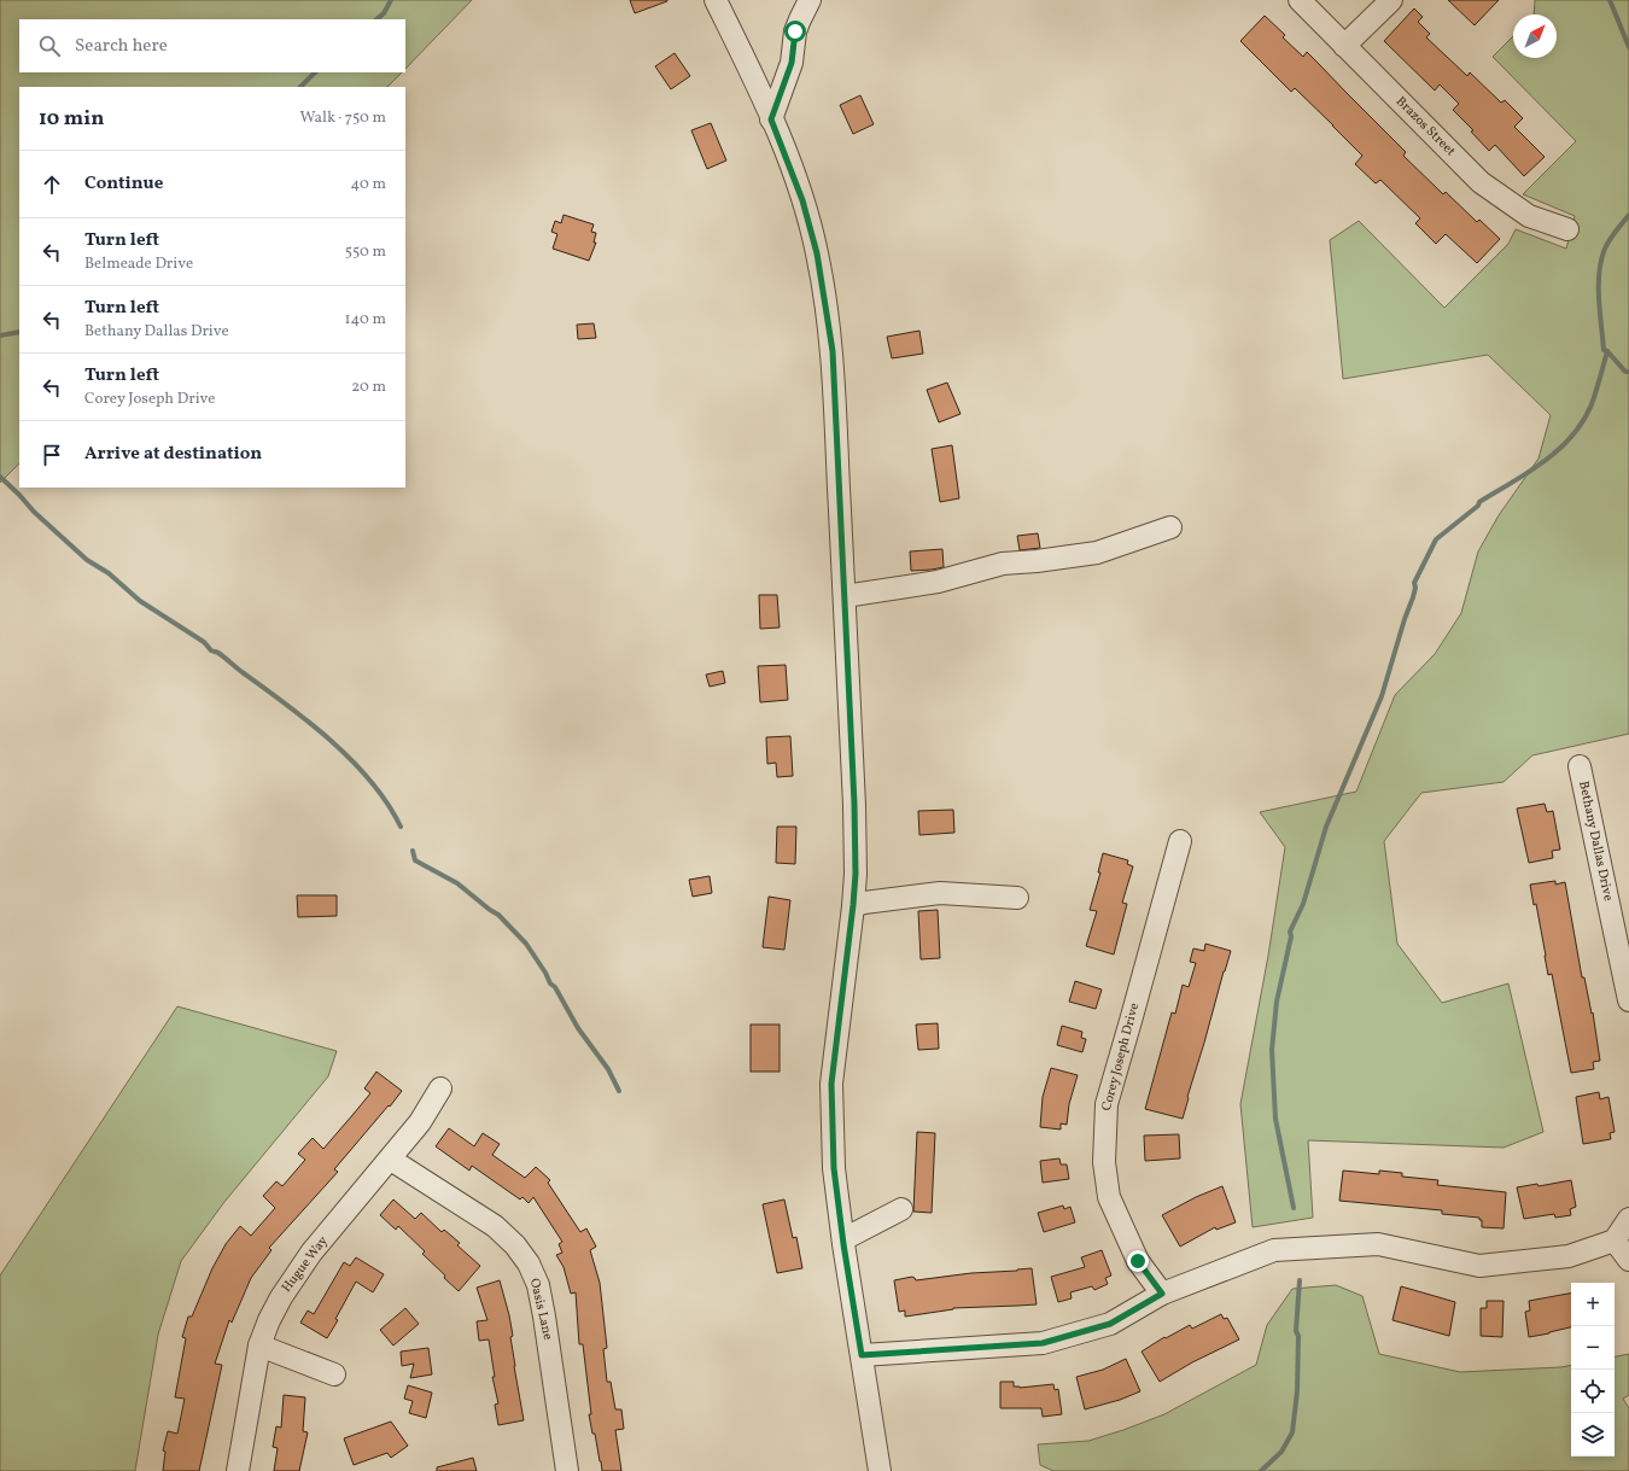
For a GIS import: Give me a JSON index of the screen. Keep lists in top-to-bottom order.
{
  "streets": {
    "street": [
      "Brazos Street",
      "Bethany Dallas Drive",
      "Corey Joseph Drive",
      "Hugue Way",
      "Oasis Lane"
    ]
  },
  "crossings": [
    ["Hugue Way", "Oasis Lane"]
  ],
  "north": "top right",
  "page": {
    "search": "Search here",
    "heading": ["10 min", "Walk · 750 m"],
    "list": [
      ["Continue", "40 m"],
      ["Turn left", "Belmeade Drive", "550 m"],
      ["Turn left", "Bethany Dallas Drive", "140 m"],
      ["Turn left", "Corey Joseph Drive", "20 m"],
      "Arrive at destination"
    ],
    "map_buttons": ["+", "−"]
  }
}
